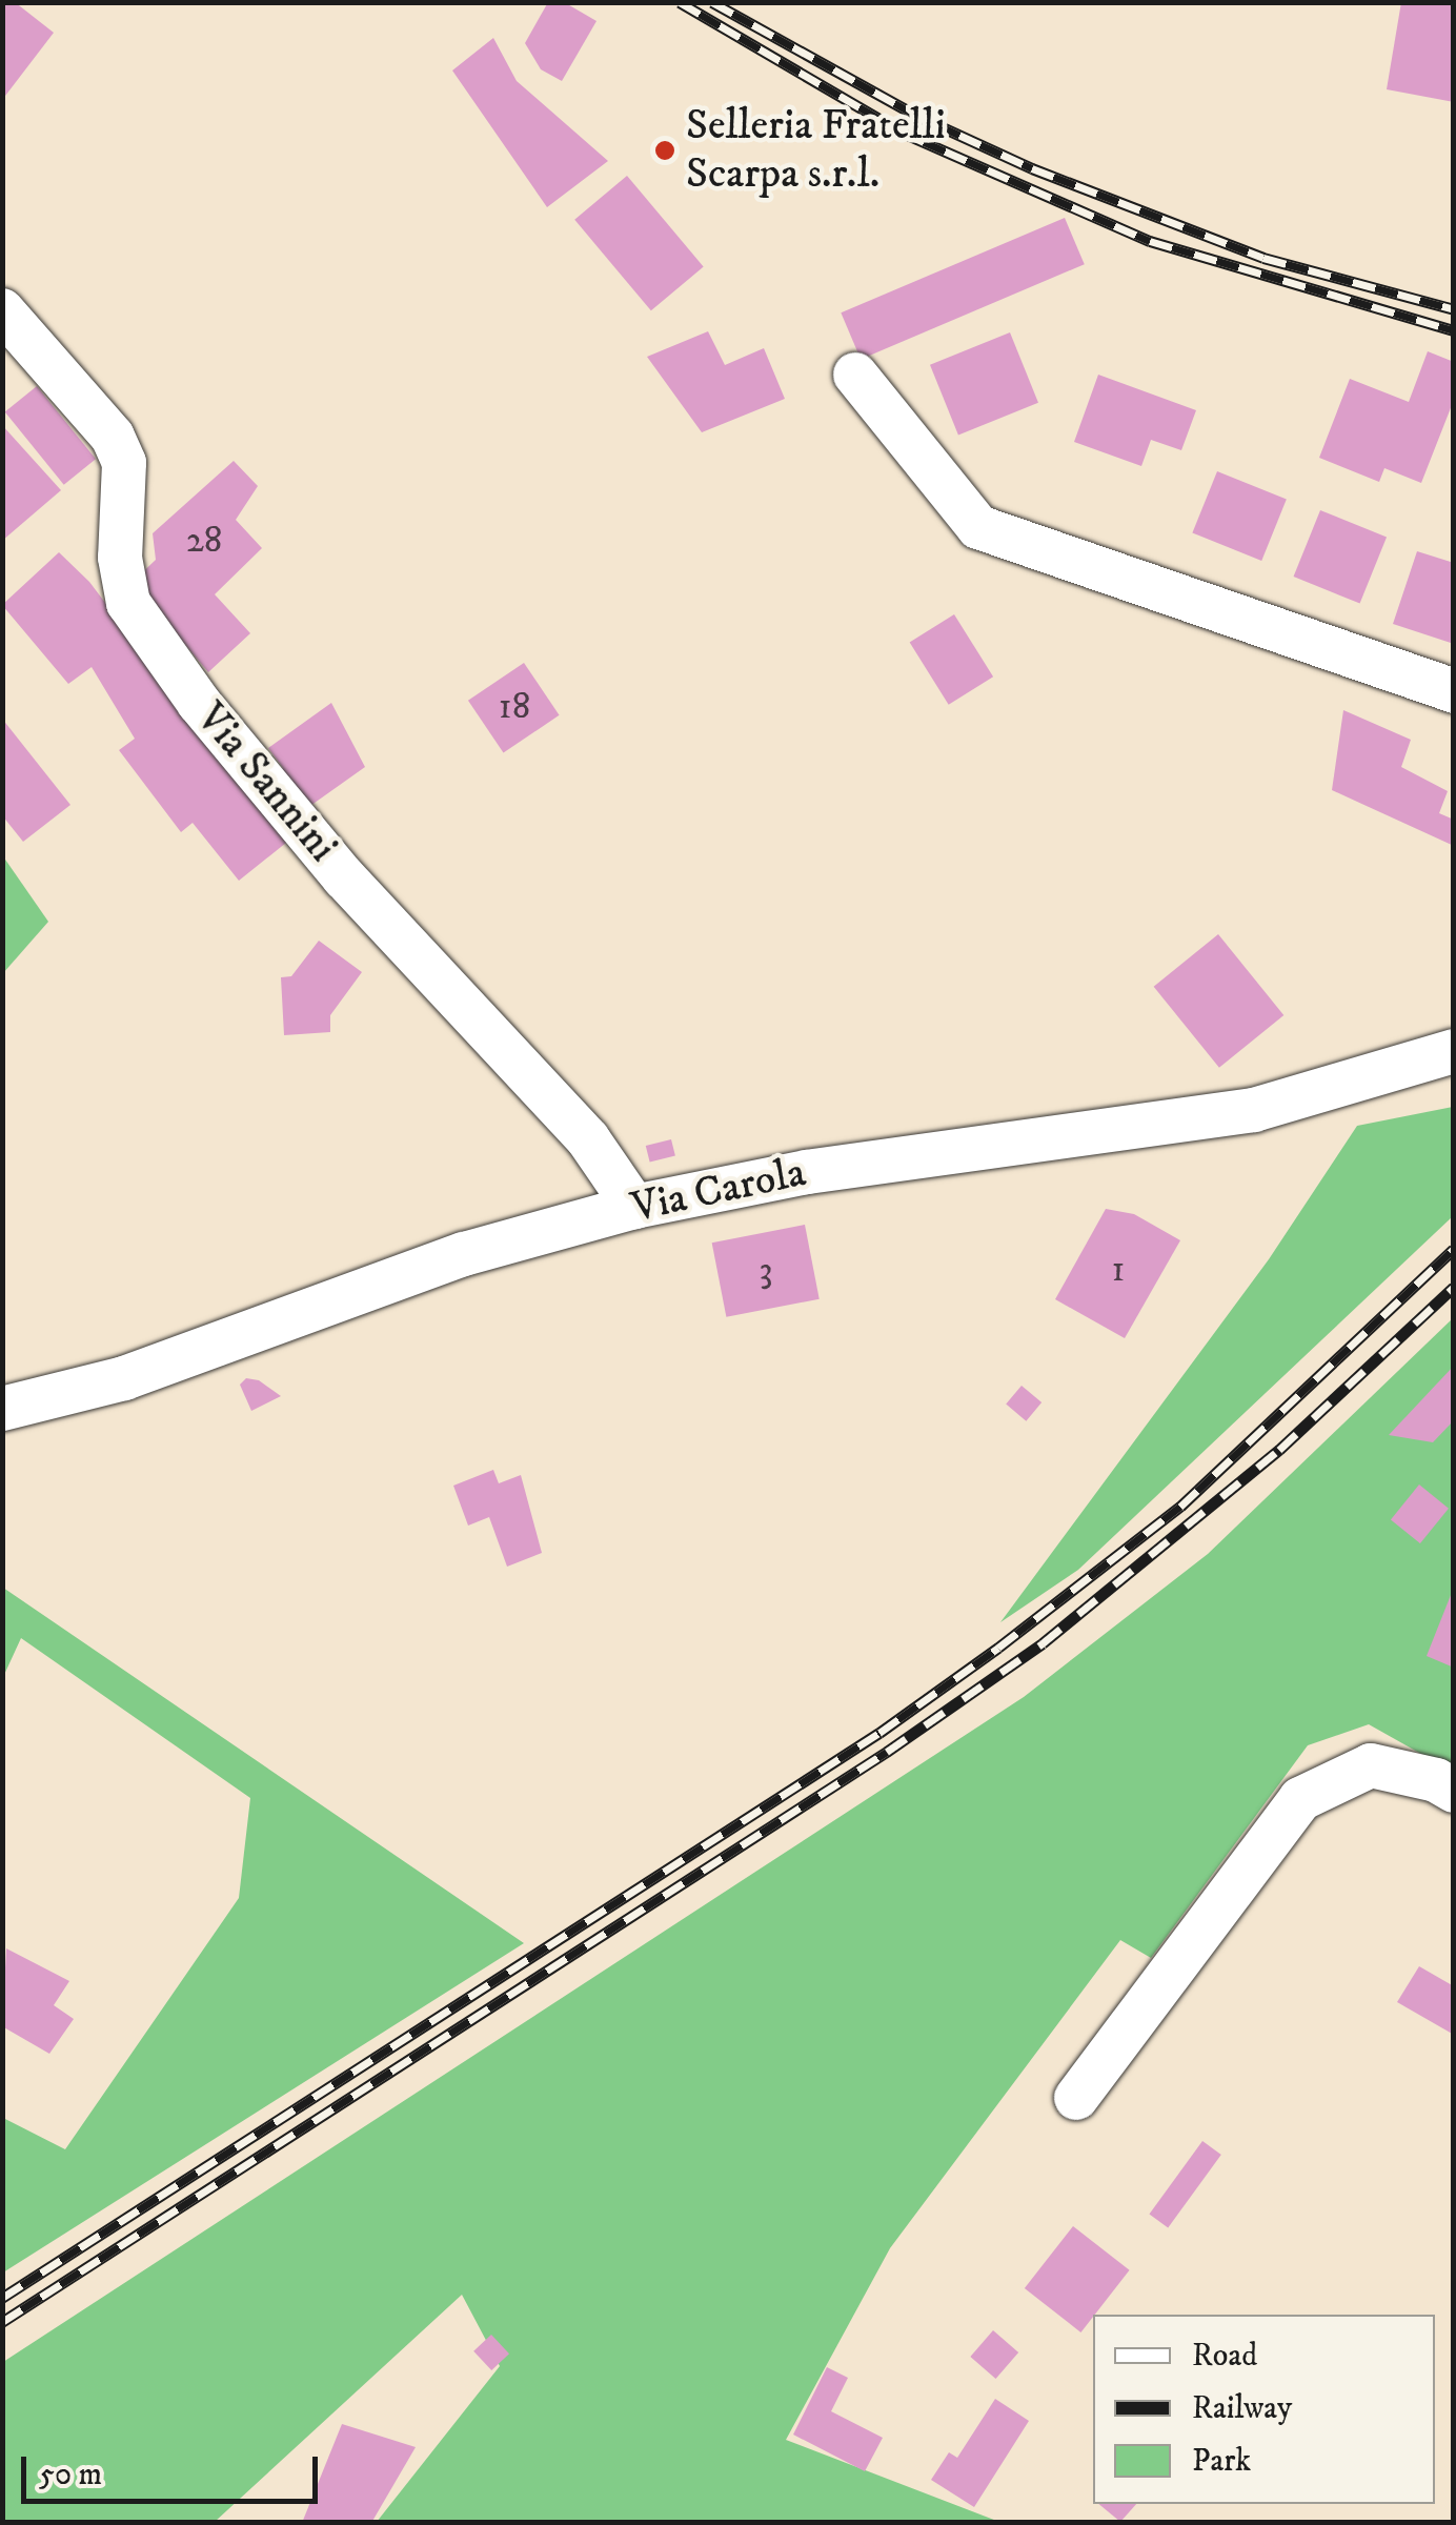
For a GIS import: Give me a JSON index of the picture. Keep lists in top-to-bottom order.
{
  "streets": {
    "street": ["Via Sannini", "Via Carola"]
  },
  "crossings": [
    ["Via Sannini", "Via Carola"]
  ],
  "places": ["Selleria Fratelli Scarpa s.r.l."],
  "house_numbers": [
    "28",
    "18",
    "1",
    "3"
  ],
  "legend": ["Road", "Railway", "Park"],
  "scale_bar": "50 m"
}
